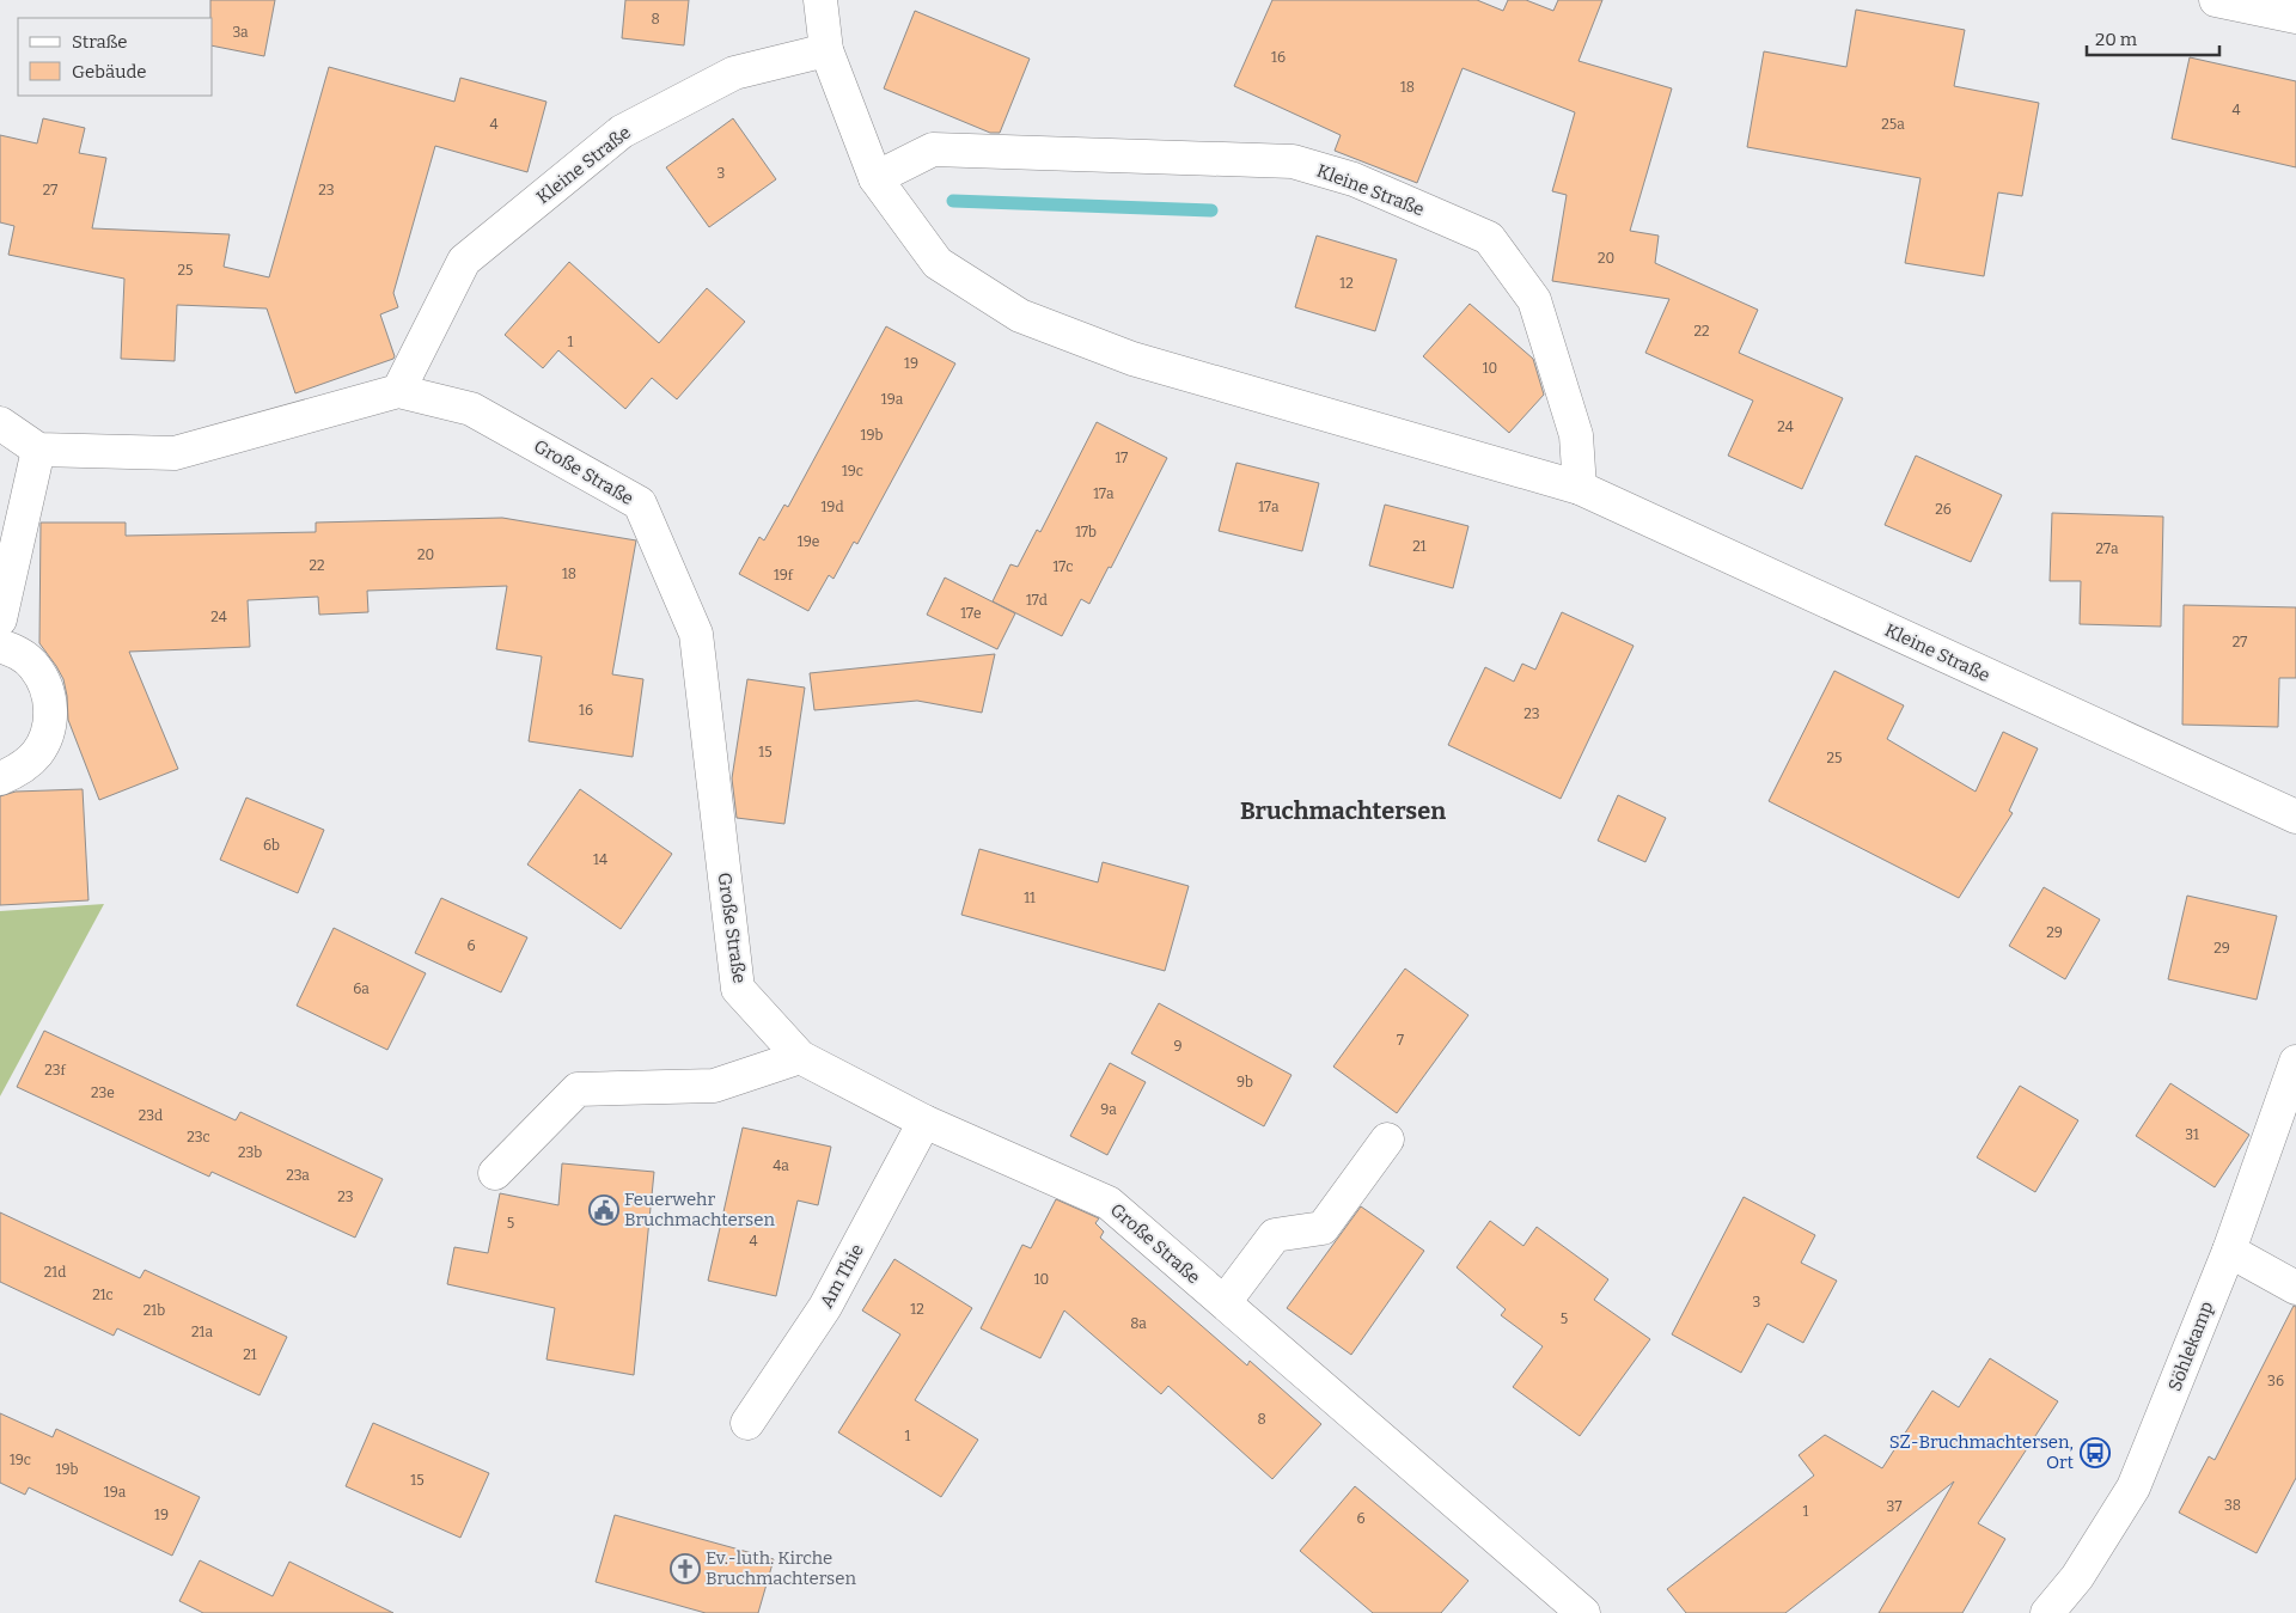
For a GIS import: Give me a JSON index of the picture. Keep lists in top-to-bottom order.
{
  "streets": {
    "street": [
      "Kleine Straße",
      "Große Straße",
      "Am Thie",
      "Söhlekamp"
    ]
  },
  "crossings": [
    ["Kleine Straße", "Große Straße"],
    ["Große Straße", "Am Thie"]
  ],
  "districts": ["Bruchmachtersen"],
  "places": {
    "public building": ["Feuerwehr Bruchmachtersen"],
    "bus stop": ["SZ-Bruchmachtersen, Ort"],
    "church": ["Ev.-luth. Kirche Bruchmachtersen"]
  },
  "house_numbers": [
    "8",
    "3a",
    "16",
    "18",
    "4",
    "4",
    "25a",
    "3",
    "27",
    "23",
    "20",
    "25",
    "12",
    "22",
    "1",
    "19",
    "10",
    "19a",
    "24",
    "19b",
    "17",
    "19c",
    "17a",
    "19d",
    "17a",
    "26",
    "17b",
    "19e",
    "21",
    "27a",
    "20",
    "22",
    "17c",
    "18",
    "19f",
    "17d",
    "17e",
    "24",
    "27",
    "16",
    "23",
    "15",
    "25",
    "6b",
    "14",
    "11",
    "29",
    "6",
    "29",
    "6a",
    "7",
    "9",
    "23f",
    "9b",
    "23e",
    "9a",
    "23d",
    "31",
    "23c",
    "23b",
    "4a",
    "23a",
    "23",
    "5",
    "4",
    "21d",
    "10",
    "21c",
    "3",
    "12",
    "21b",
    "5",
    "8a",
    "21a",
    "21",
    "36",
    "8",
    "1",
    "19c",
    "19b",
    "15",
    "19a",
    "38",
    "37",
    "1",
    "19",
    "6"
  ],
  "legend": ["Straße", "Gebäude"],
  "scale_bar": "20 m"
}
